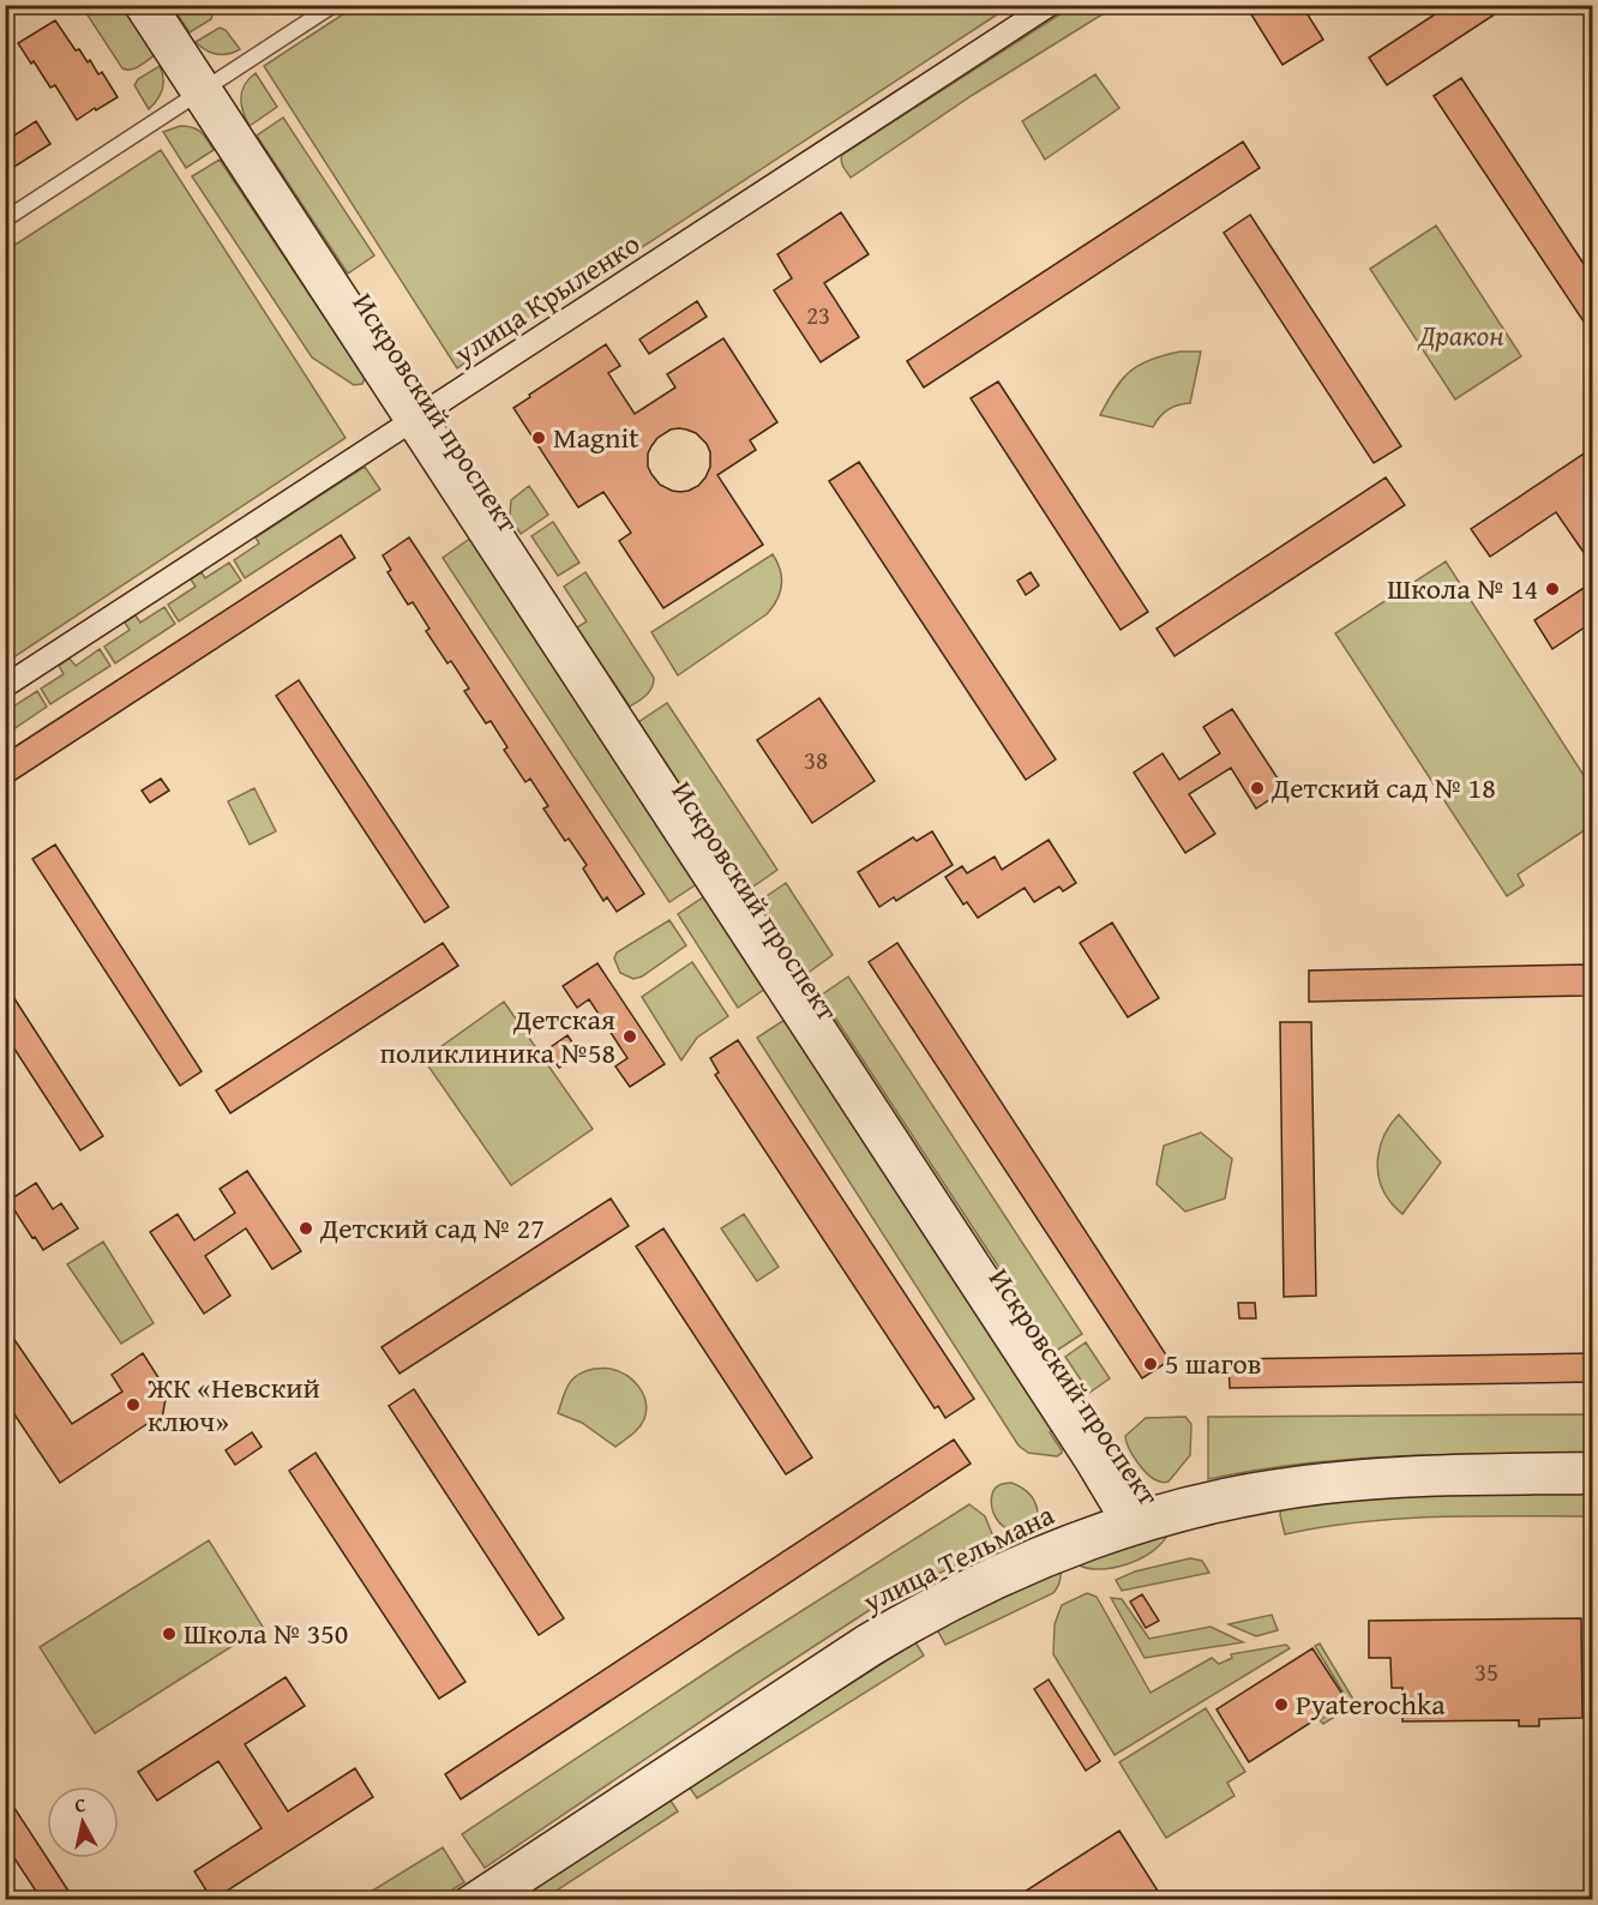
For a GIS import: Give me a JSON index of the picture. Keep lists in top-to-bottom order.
{
  "streets": {
    "street": ["улица Крыленко", "Искровский проспект", "улица Тельмана"]
  },
  "crossings": [
    ["улица Крыленко", "Искровский проспект"],
    ["Искровский проспект", "улица Тельмана"]
  ],
  "parks": ["Дракон"],
  "places": [
    "Magnit",
    "Школа № 14",
    "Детский сад № 18",
    "Детская поликлиника №58",
    "Детский сад № 27",
    "5 шагов",
    "ЖК «Невский ключ»",
    "Школа № 350",
    "Pyaterochka"
  ],
  "house_numbers": ["23", "38", "35"],
  "north": "top"
}
